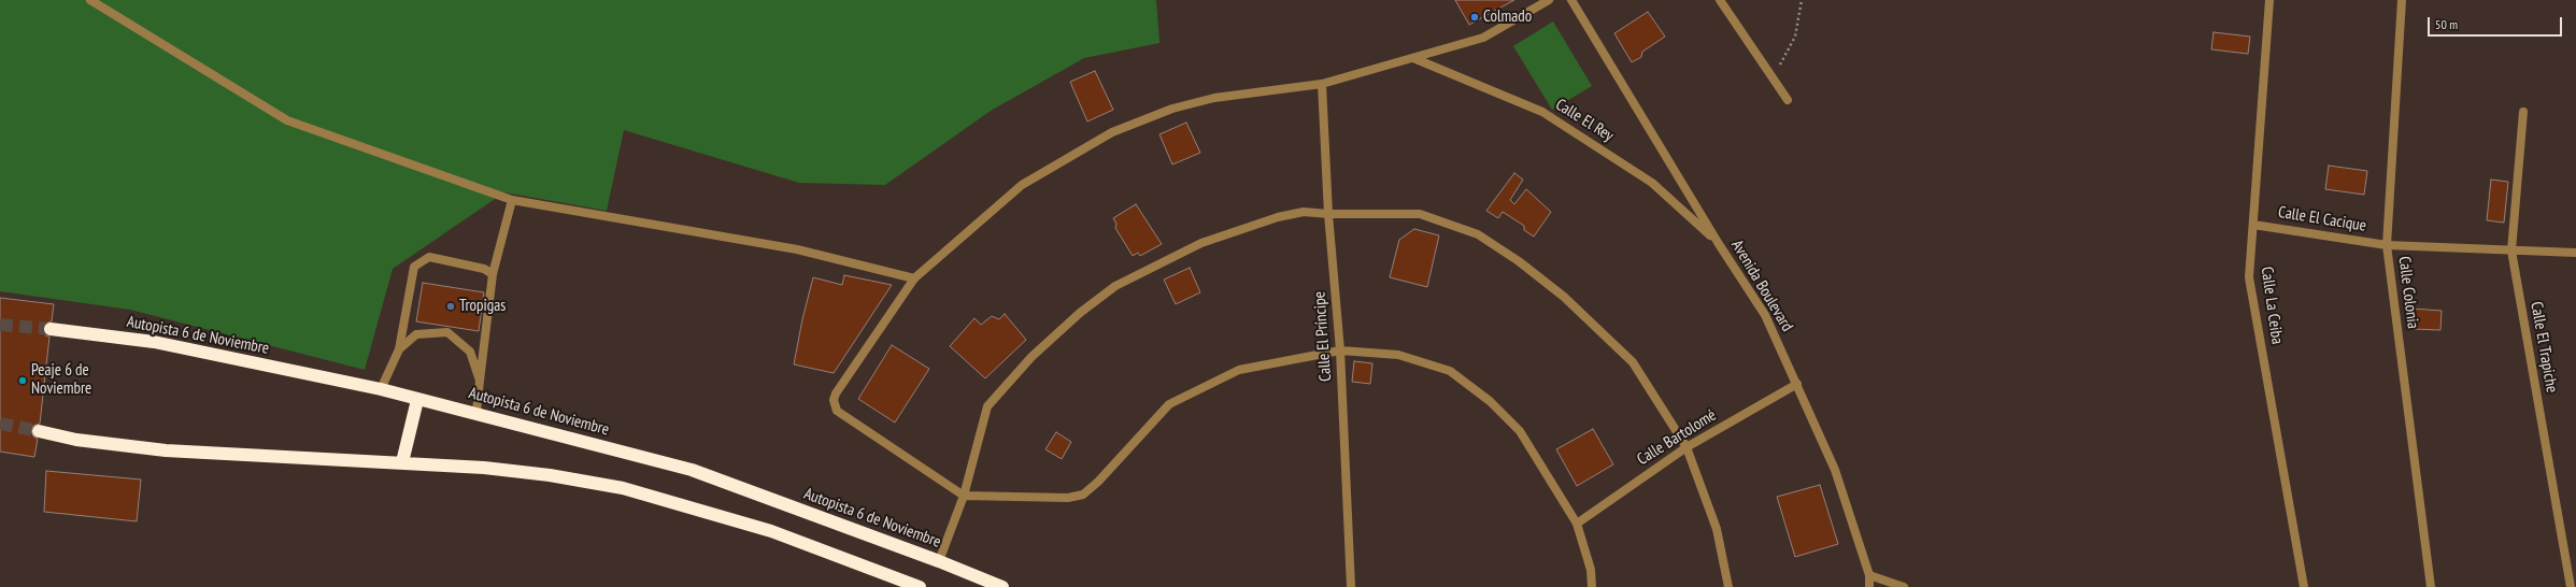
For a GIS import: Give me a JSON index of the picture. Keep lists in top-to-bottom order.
{
  "streets": {
    "highway": ["Autopista 6 de Noviembre"],
    "street": [
      "Calle El Rey",
      "Calle El Cacique",
      "Avenida Boulevard",
      "Calle Colonia",
      "Calle La Ceiba",
      "Calle El Príncipe",
      "Calle El Trapiche",
      "Calle Bartolomé"
    ]
  },
  "crossings": [
    ["Calle El Rey", "Avenida Boulevard"],
    ["Calle El Cacique", "Calle Colonia"],
    ["Calle El Cacique", "Calle La Ceiba"],
    ["Calle El Cacique", "Calle El Trapiche"],
    ["Avenida Boulevard", "Calle Bartolomé"]
  ],
  "places": ["Colmado", "Tropigas", "Peaje 6 de Noviembre"],
  "scale_bar": "50 m"
}
